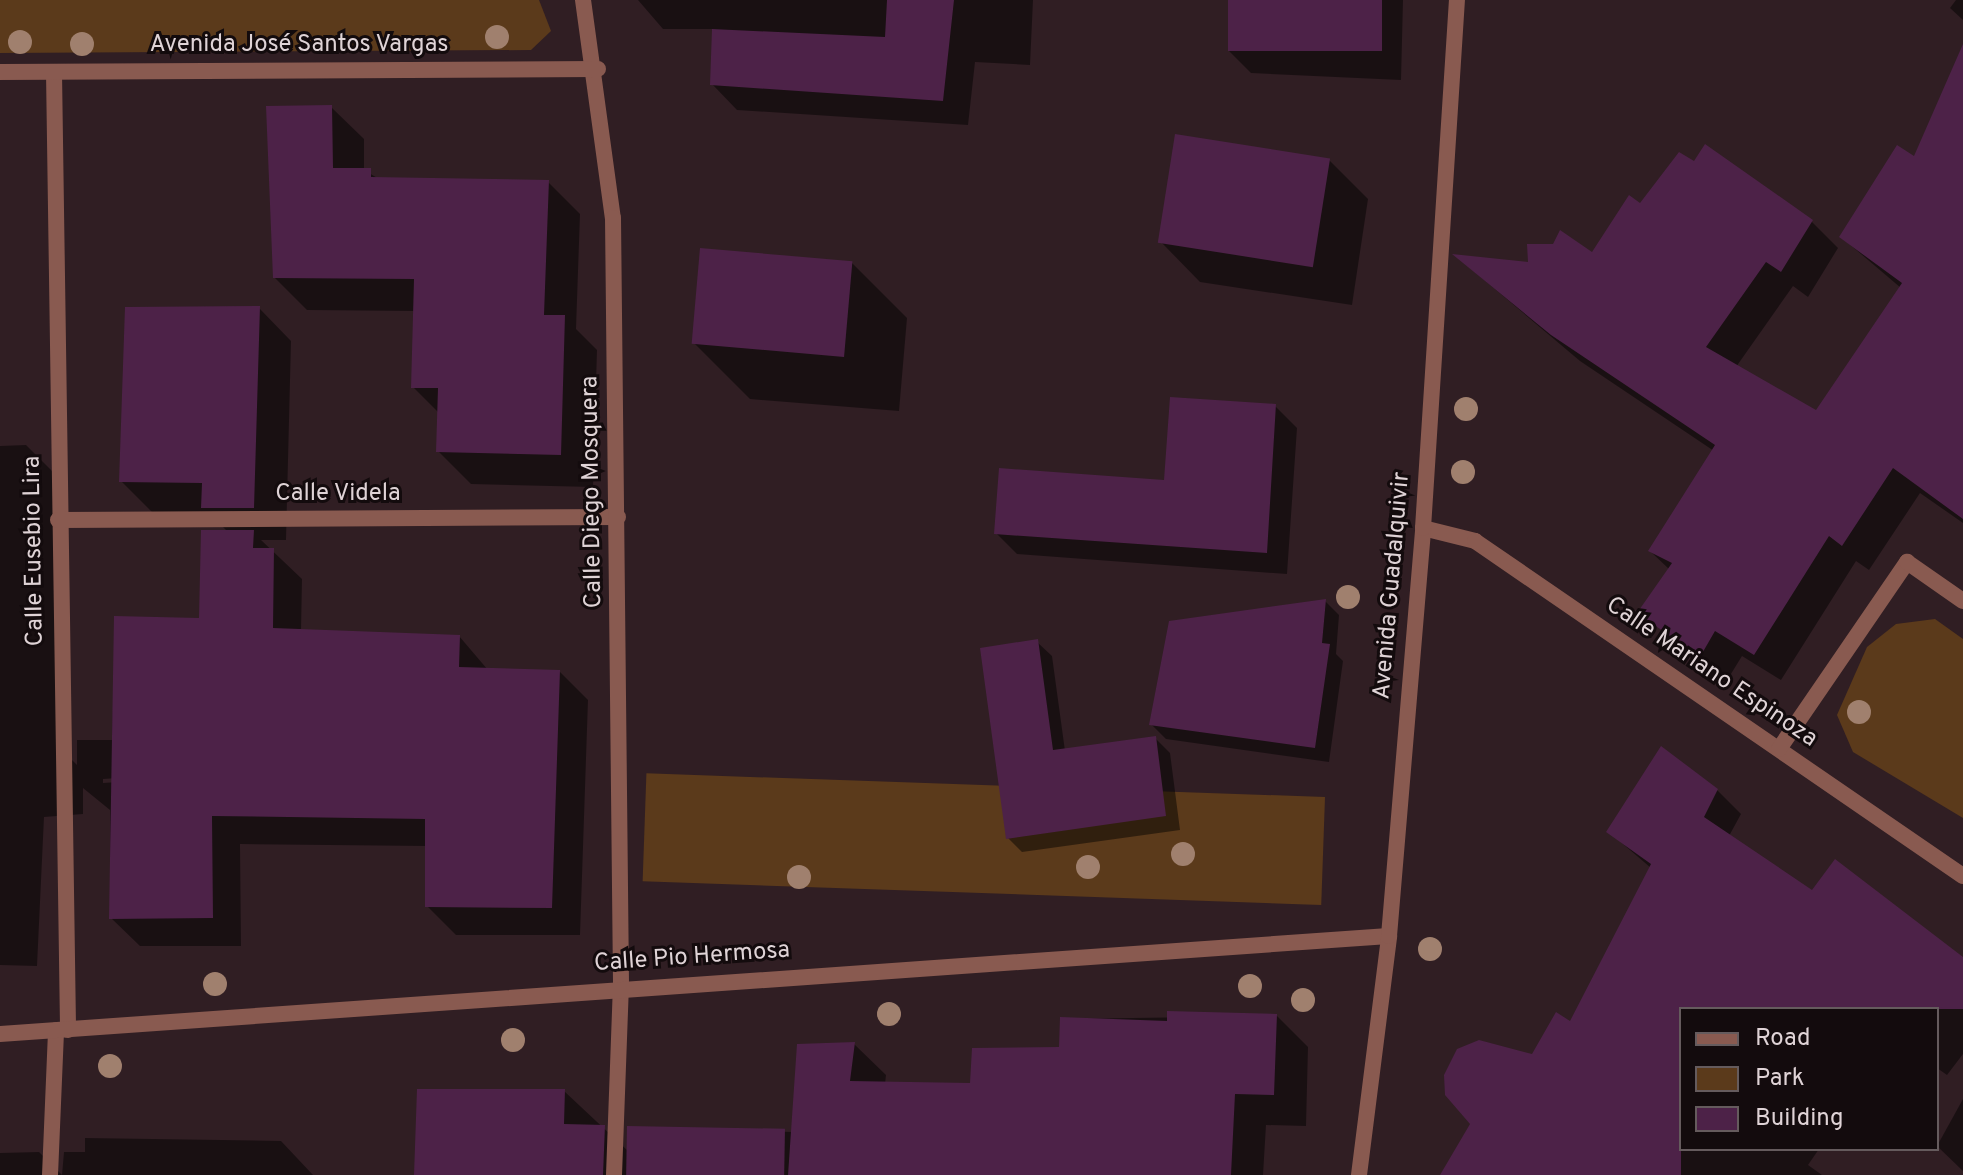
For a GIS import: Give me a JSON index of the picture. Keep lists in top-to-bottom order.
{
  "streets": {
    "street": [
      "Avenida José Santos Vargas",
      "Calle Diego Mosquera",
      "Calle Videla",
      "Calle Eusebio Lira",
      "Avenida Guadalquivir",
      "Calle Mariano Espinoza",
      "Calle Pio Hermosa"
    ]
  },
  "crossings": [
    ["Avenida José Santos Vargas", "Calle Diego Mosquera"],
    ["Avenida José Santos Vargas", "Calle Eusebio Lira"],
    ["Calle Diego Mosquera", "Calle Videla"],
    ["Calle Diego Mosquera", "Calle Pio Hermosa"],
    ["Calle Videla", "Calle Eusebio Lira"],
    ["Calle Eusebio Lira", "Calle Pio Hermosa"],
    ["Avenida Guadalquivir", "Calle Mariano Espinoza"],
    ["Avenida Guadalquivir", "Calle Pio Hermosa"]
  ],
  "legend": ["Road", "Park", "Building"]
}
